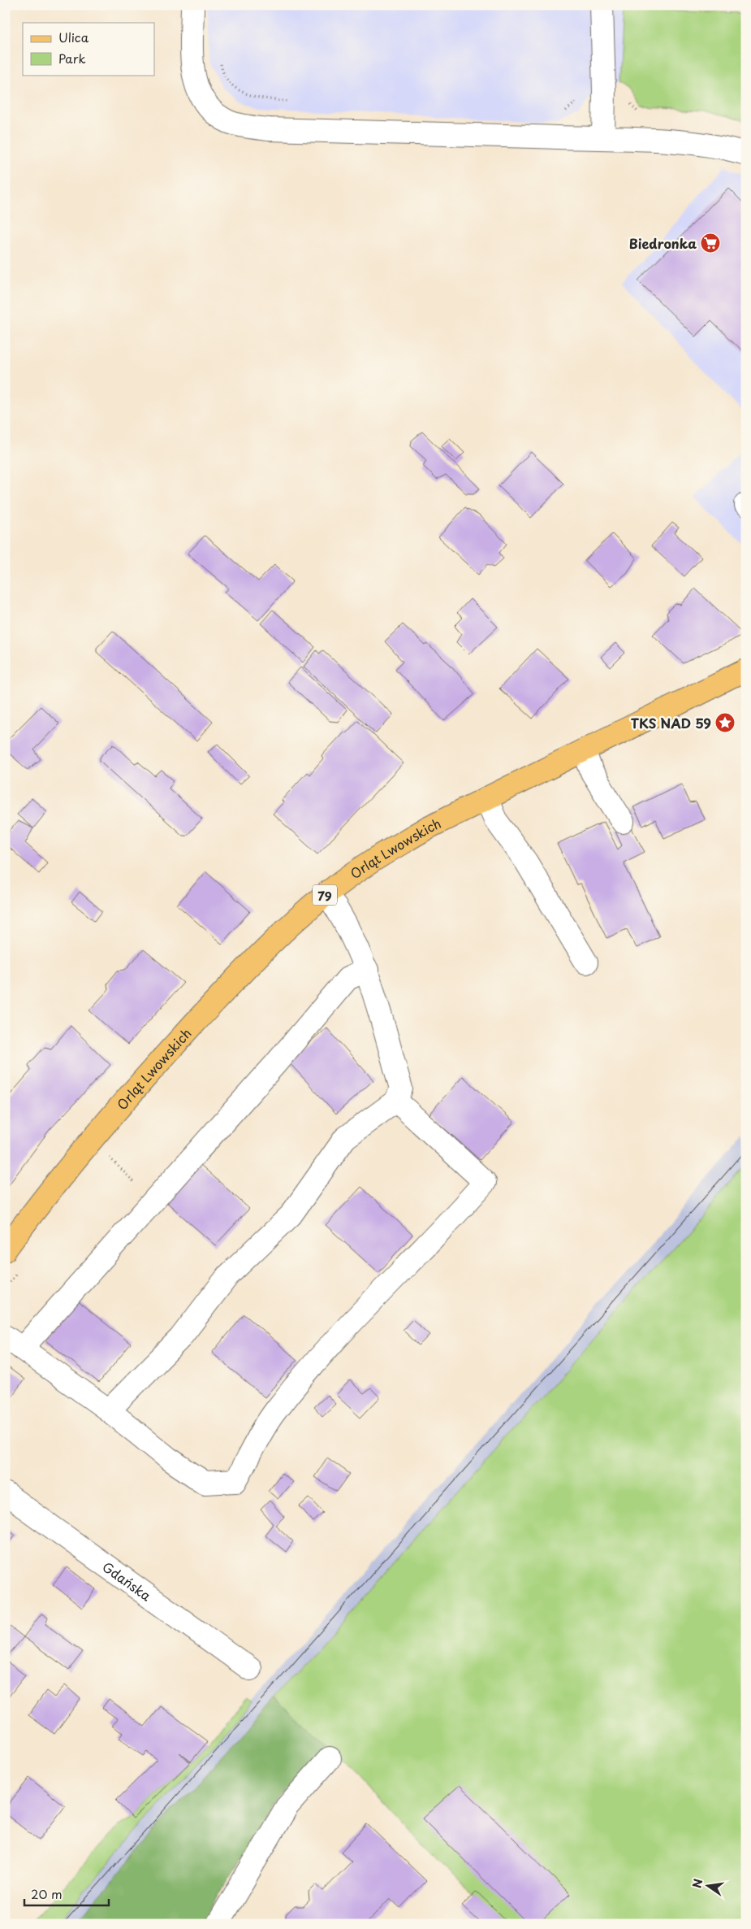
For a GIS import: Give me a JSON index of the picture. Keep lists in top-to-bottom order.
{
  "streets": {
    "main road": ["Orląt Lwowskich", "79"],
    "street": ["Gdańska"]
  },
  "places": {
    "supermarket": ["Biedronka"],
    "place": ["TKS NAD 59"]
  },
  "legend": ["Ulica", "Park"],
  "scale_bar": "20 m",
  "north": "left"
}
